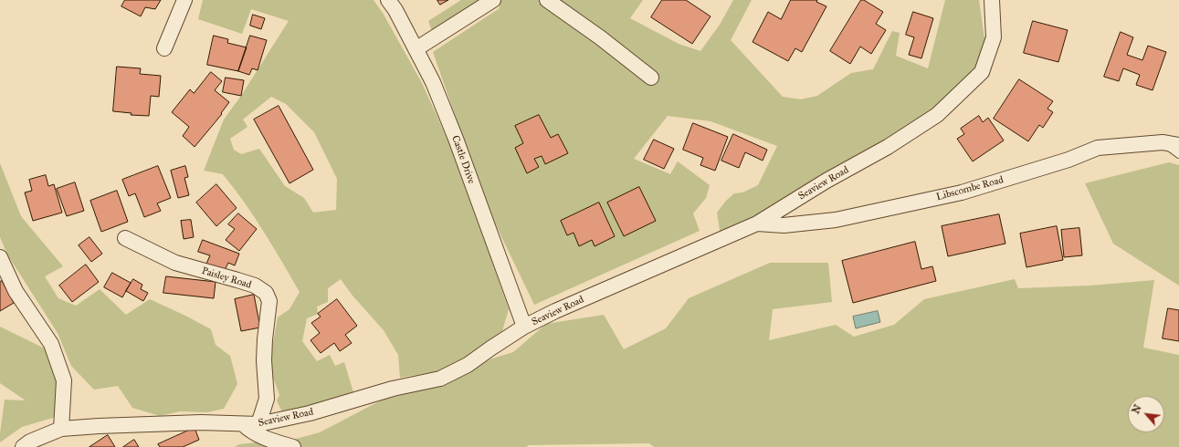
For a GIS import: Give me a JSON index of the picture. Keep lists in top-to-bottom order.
{
  "streets": {
    "street": [
      "Castle Drive",
      "Seaview Road",
      "Libscombe Road",
      "Paisley Road"
    ]
  },
  "crossings": [
    ["Castle Drive", "Seaview Road"],
    ["Seaview Road", "Libscombe Road"],
    ["Seaview Road", "Paisley Road"]
  ],
  "north": "top left"
}
